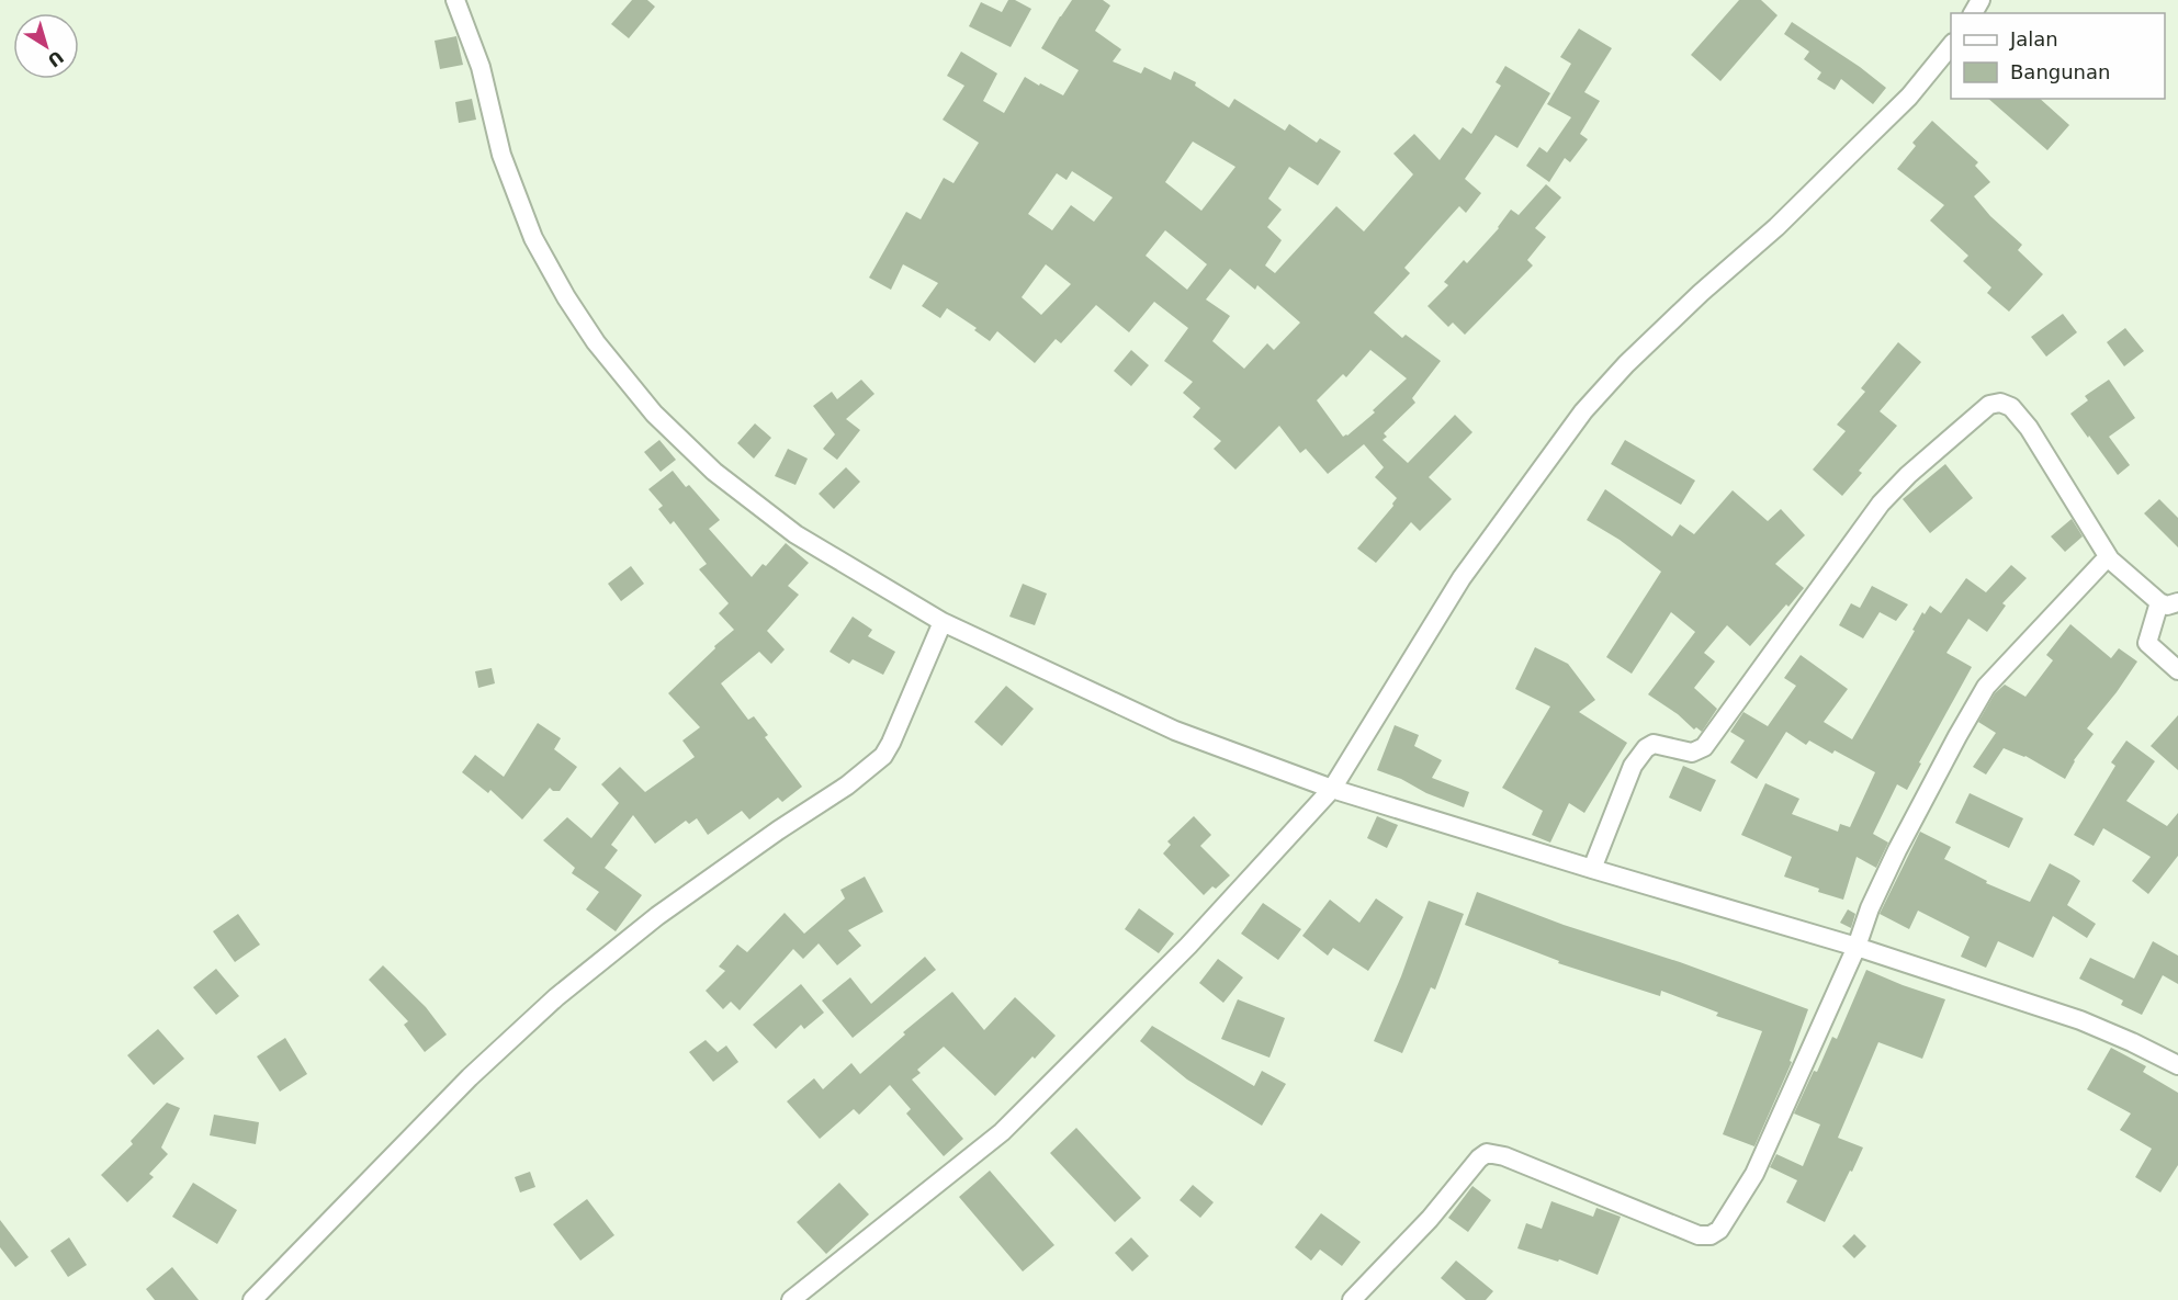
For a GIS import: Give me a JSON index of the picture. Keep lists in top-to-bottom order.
{
  "legend": ["Jalan", "Bangunan"],
  "north": "bottom right"
}
